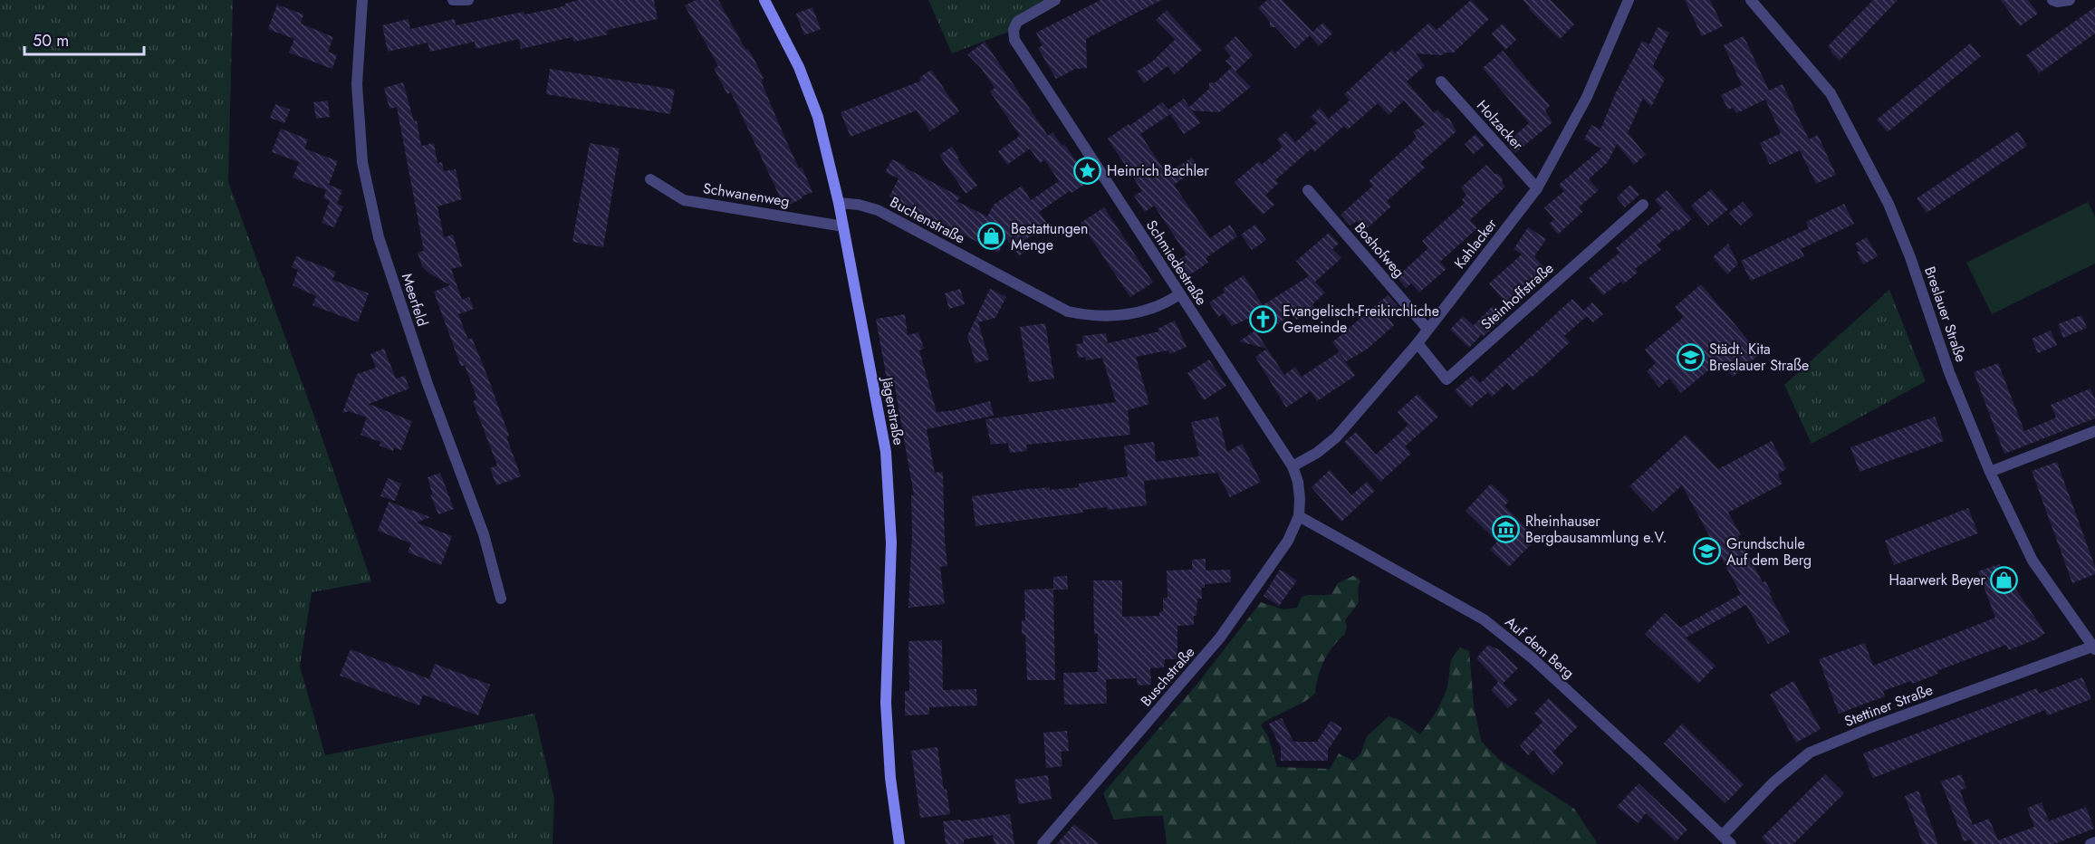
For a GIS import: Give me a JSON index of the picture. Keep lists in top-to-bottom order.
{
  "streets": {
    "street": [
      "Holzacker",
      "Schwanenweg",
      "Buchenstraße",
      "Kahlacker",
      "Boshofweg",
      "Schmiedestraße",
      "Steinhoffstraße",
      "Meerfeld",
      "Breslauer Straße",
      "Jägerstraße",
      "Auf dem Berg",
      "Buschstraße",
      "Stettiner Straße"
    ]
  },
  "crossings": [
    ["Holzacker", "Kahlacker"],
    ["Schwanenweg", "Jägerstraße"],
    ["Buchenstraße", "Schmiedestraße"],
    ["Buchenstraße", "Jägerstraße"],
    ["Kahlacker", "Boshofweg"],
    ["Kahlacker", "Schmiedestraße"],
    ["Kahlacker", "Steinhoffstraße"],
    ["Schmiedestraße", "Auf dem Berg"],
    ["Schmiedestraße", "Buschstraße"],
    ["Breslauer Straße", "Stettiner Straße"],
    ["Auf dem Berg", "Buschstraße"],
    ["Auf dem Berg", "Stettiner Straße"]
  ],
  "places": {
    "place": ["Heinrich Bachler"],
    "shop": ["Bestattungen Menge", "Haarwerk Beyer"],
    "church": ["Evangelisch-Freikirchliche Gemeinde"],
    "school or university": ["Städt. Kita Breslauer Straße", "Grundschule Auf dem Berg"],
    "museum": ["Rheinhauser Bergbausammlung e.V."]
  },
  "scale_bar": "50 m"
}
